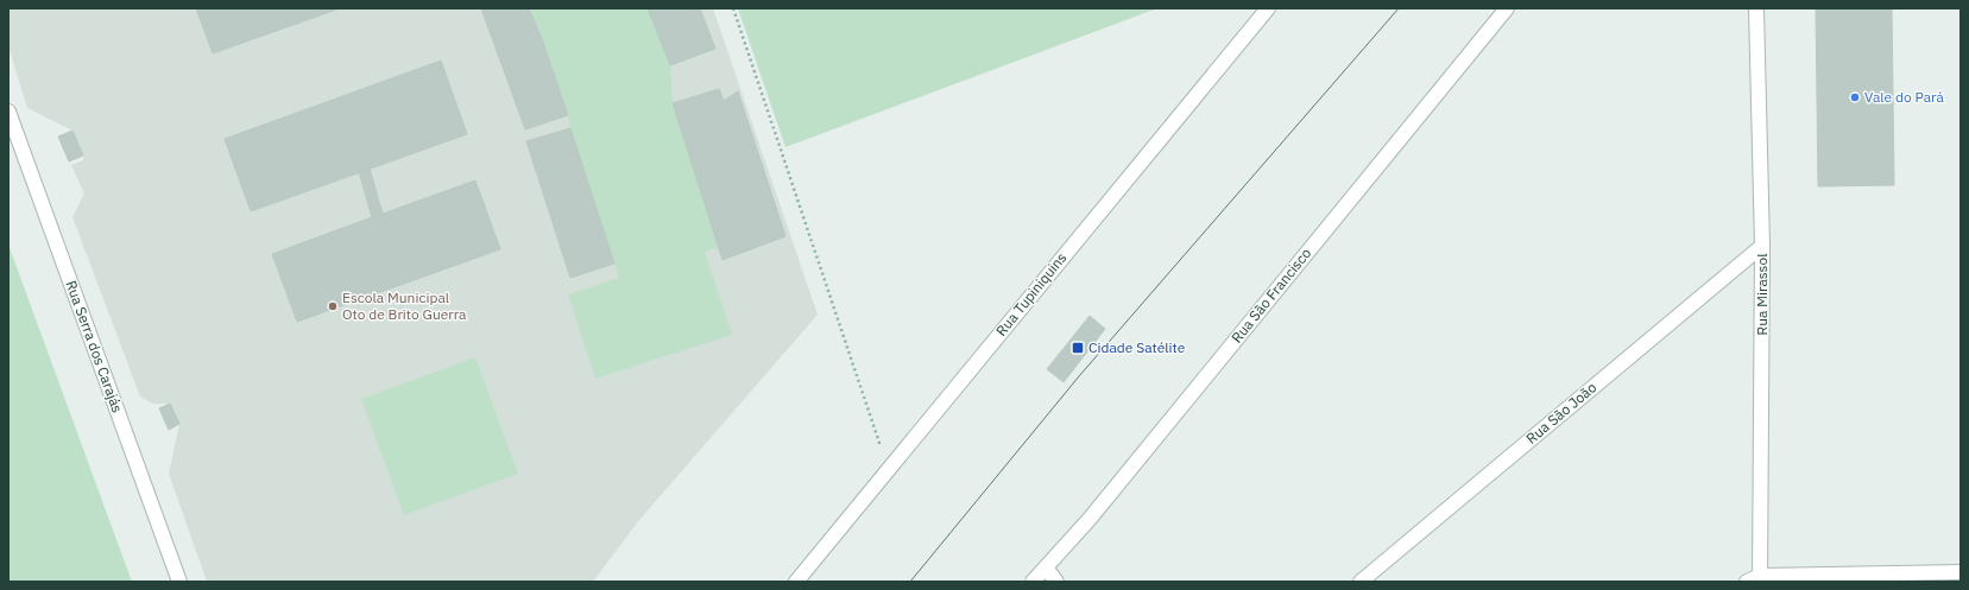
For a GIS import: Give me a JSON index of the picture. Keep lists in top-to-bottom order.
{
  "streets": {
    "street": [
      "Rua Tupiniquins",
      "Rua Mirassol",
      "Rua São Francisco",
      "Rua Serra dos Carajás",
      "Rua São João"
    ]
  },
  "crossings": [
    ["Rua Mirassol", "Rua São João"]
  ],
  "places": {
    "other": ["Vale do Pará", "Escola Municipal Oto de Brito Guerra"],
    "transit": ["Cidade Satélite"]
  }
}
